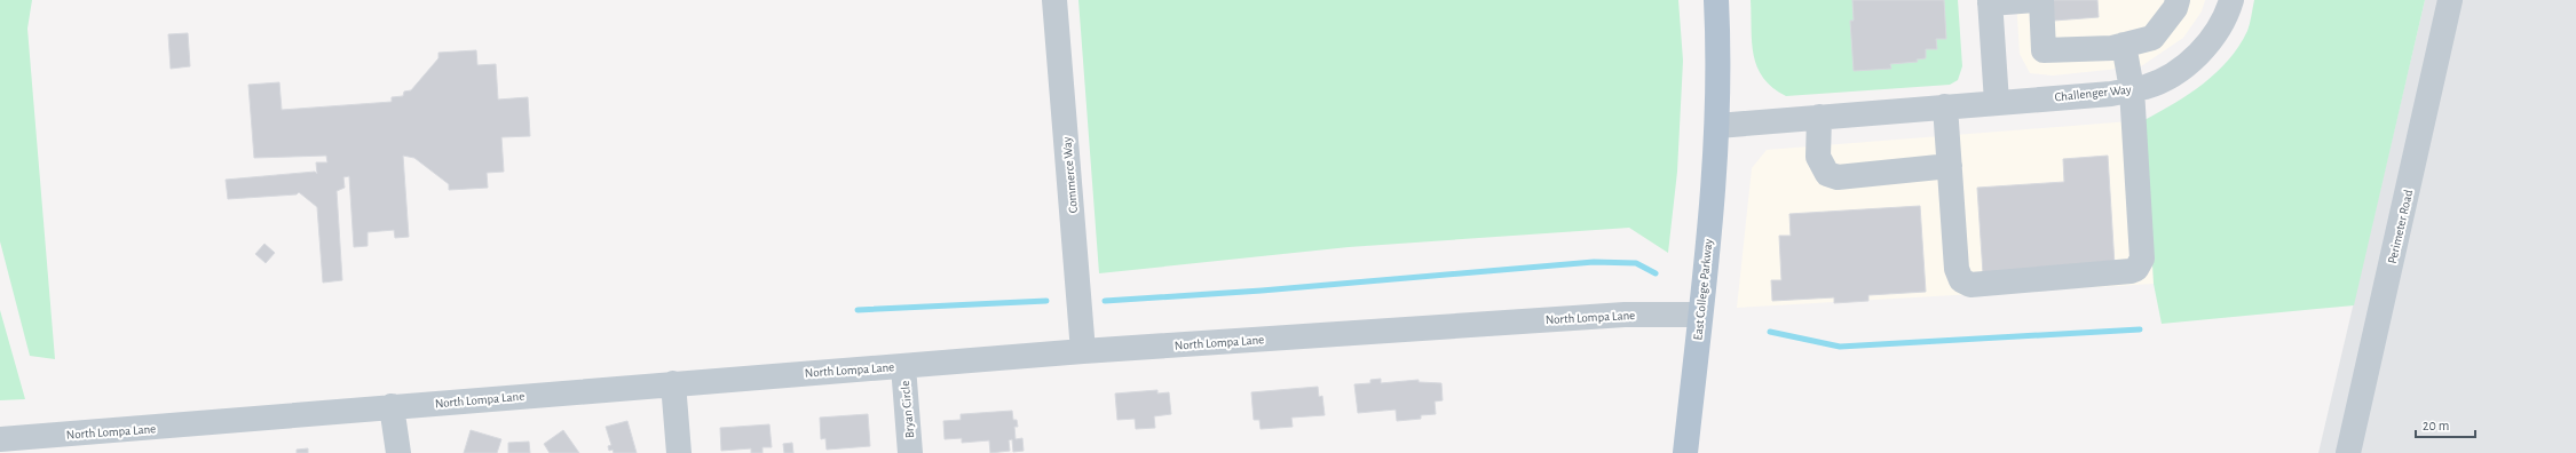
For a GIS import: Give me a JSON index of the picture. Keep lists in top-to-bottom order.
{
  "streets": {
    "main road": ["East College Parkway"],
    "street": [
      "Challenger Way",
      "Commerce Way",
      "Perimeter Road",
      "North Lompa Lane",
      "Bryan Circle"
    ]
  },
  "crossings": [
    ["Commerce Way", "North Lompa Lane"],
    ["East College Parkway", "North Lompa Lane"],
    ["North Lompa Lane", "Bryan Circle"]
  ],
  "scale_bar": "20 m"
}
